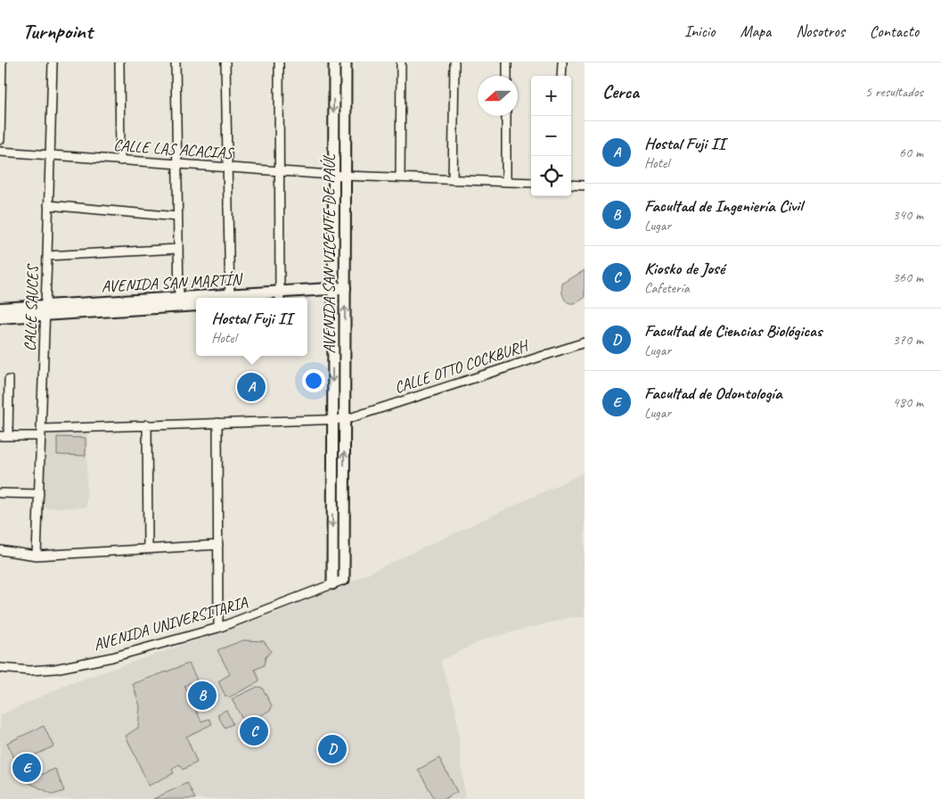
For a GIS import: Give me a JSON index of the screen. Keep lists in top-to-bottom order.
{
  "streets": {
    "main road": ["AVENIDA SAN MARTÍN"],
    "street": [
      "CALLE LAS ACACIAS",
      "AVENIDA SAN VICENTE DE PAÚL",
      "CALLE SAUCES",
      "CALLE OTTO COCKBURH",
      "AVENIDA UNIVERSITARIA"
    ]
  },
  "crossings": [
    ["CALLE LAS ACACIAS", "AVENIDA SAN VICENTE DE PAÚL"],
    ["CALLE LAS ACACIAS", "CALLE SAUCES"],
    ["AVENIDA SAN VICENTE DE PAÚL", "AVENIDA SAN MARTÍN"],
    ["AVENIDA SAN VICENTE DE PAÚL", "AVENIDA UNIVERSITARIA"],
    ["AVENIDA SAN MARTÍN", "CALLE SAUCES"],
    ["CALLE SAUCES", "CALLE OTTO COCKBURH"]
  ],
  "north": "left",
  "page": {
    "header": "Turnpoint",
    "nav": [
      "Inicio",
      "Mapa",
      "Nosotros",
      "Contacto"
    ],
    "heading": ["Cerca", "5 resultados"],
    "map_buttons": ["+", "−"],
    "list": [
      {
        "mark": "A",
        "name": "Hostal Fuji II",
        "note": "Hotel",
        "value": "60 m"
      },
      {
        "mark": "B",
        "name": "Facultad de Ingeniería Civil",
        "note": "Lugar",
        "value": "340 m"
      },
      {
        "mark": "C",
        "name": "Kiosko de José",
        "note": "Cafetería",
        "value": "360 m"
      },
      {
        "mark": "D",
        "name": "Facultad de Ciencias Biológicas",
        "note": "Lugar",
        "value": "370 m"
      },
      {
        "mark": "E",
        "name": "Facultad de Odontología",
        "note": "Lugar",
        "value": "480 m"
      }
    ],
    "popup": ["Hostal Fuji II", "Hotel"],
    "pins": [
      "A",
      "B",
      "C",
      "D",
      "E"
    ]
  }
}
